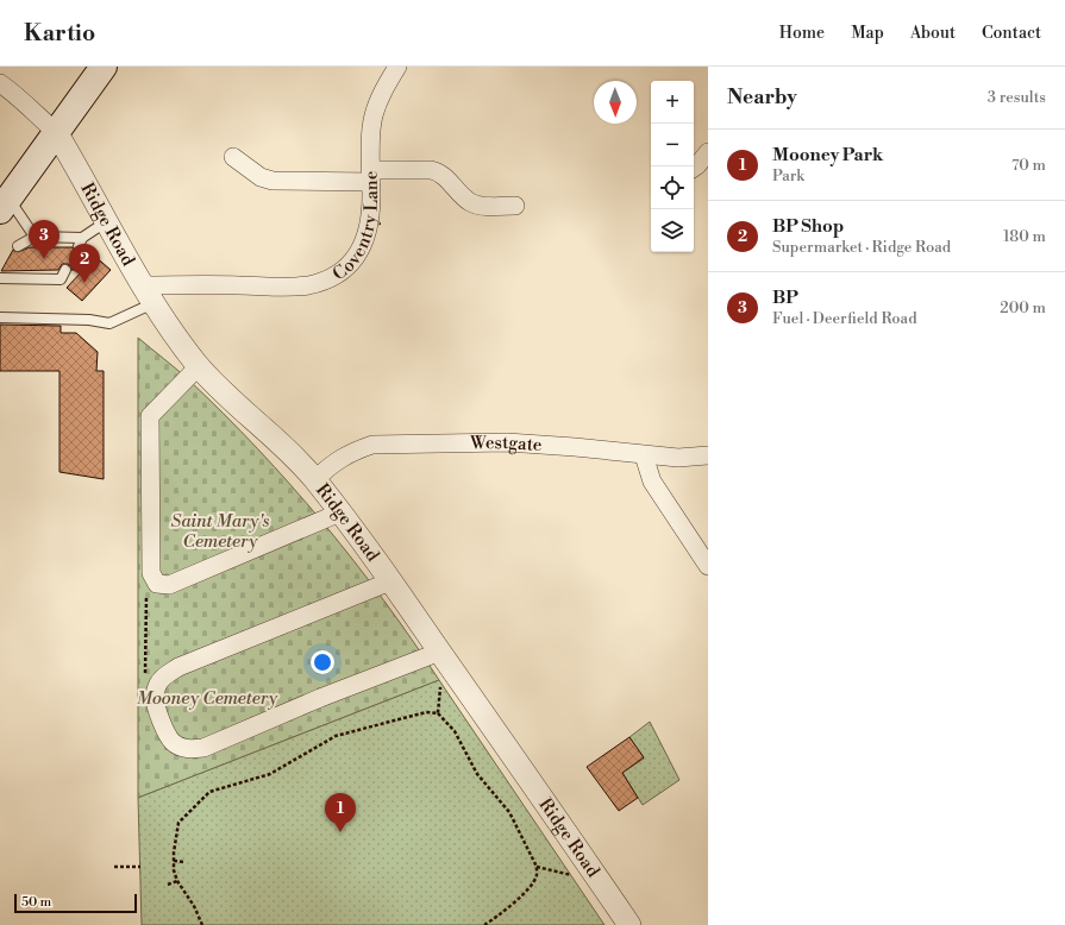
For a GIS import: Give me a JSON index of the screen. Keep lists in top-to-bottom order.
{
  "streets": {
    "street": ["Coventry Lane", "Ridge Road", "Westgate"]
  },
  "crossings": [
    ["Coventry Lane", "Ridge Road"],
    ["Ridge Road", "Westgate"]
  ],
  "parks": ["Saint Mary's Cemetery", "Mooney Cemetery"],
  "scale_bar": "50 m",
  "north": "bottom",
  "page": {
    "header": "Kartio",
    "nav": [
      "Home",
      "Map",
      "About",
      "Contact"
    ],
    "heading": ["Nearby", "3 results"],
    "map_buttons": ["+", "−"],
    "list": [
      {
        "mark": "1",
        "name": "Mooney Park",
        "note": "Park",
        "value": "70 m"
      },
      {
        "mark": "2",
        "name": "BP Shop",
        "note": "Supermarket · Ridge Road",
        "value": "180 m"
      },
      {
        "mark": "3",
        "name": "BP",
        "note": "Fuel · Deerfield Road",
        "value": "200 m"
      }
    ],
    "pins": ["3", "2", "1"],
    "scale": "50 m"
  }
}
